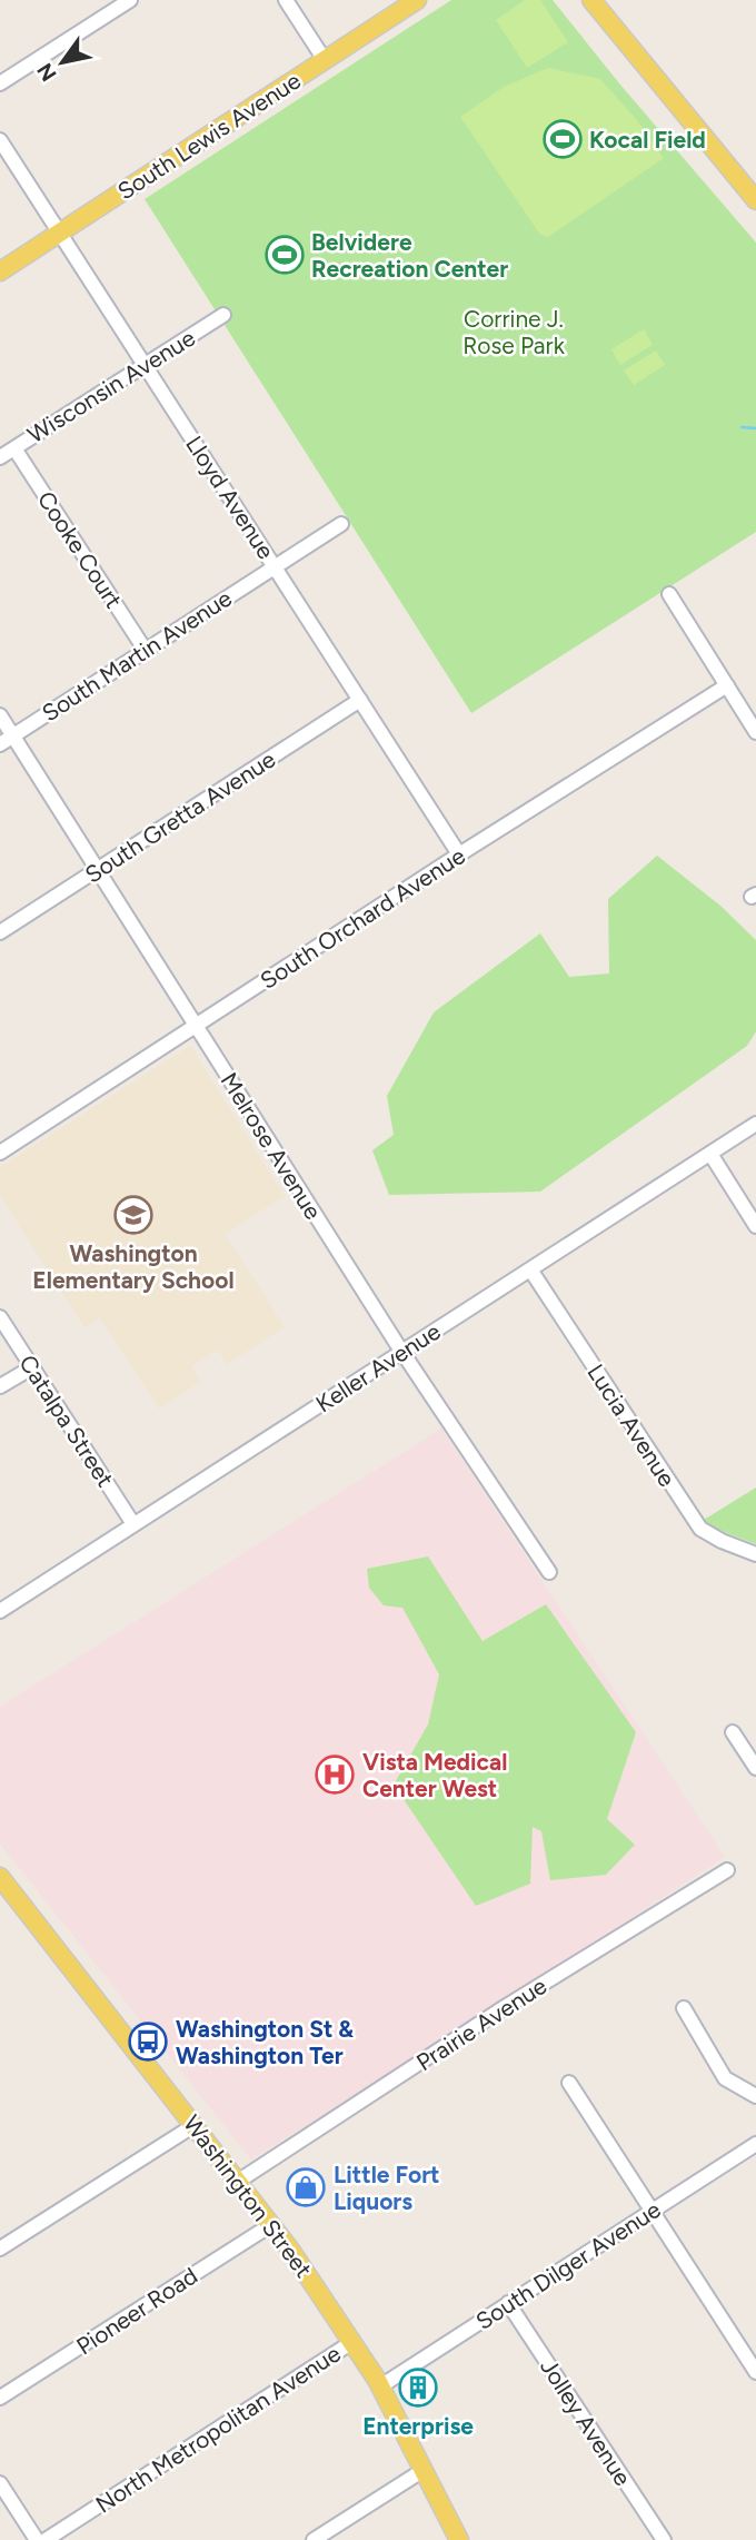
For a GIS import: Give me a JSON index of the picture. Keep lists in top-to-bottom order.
{
  "streets": {
    "main road": ["South Lewis Avenue", "Washington Street"],
    "street": [
      "Wisconsin Avenue",
      "Lloyd Avenue",
      "Cooke Court",
      "South Martin Avenue",
      "South Gretta Avenue",
      "South Orchard Avenue",
      "Melrose Avenue",
      "Keller Avenue",
      "Catalpa Street",
      "Lucia Avenue",
      "Prairie Avenue",
      "South Dilger Avenue",
      "Pioneer Road",
      "Jolley Avenue",
      "North Metropolitan Avenue"
    ]
  },
  "crossings": [
    ["South Lewis Avenue", "Lloyd Avenue"],
    ["Wisconsin Avenue", "Lloyd Avenue"],
    ["Wisconsin Avenue", "Cooke Court"],
    ["Lloyd Avenue", "South Martin Avenue"],
    ["Lloyd Avenue", "South Gretta Avenue"],
    ["Lloyd Avenue", "South Orchard Avenue"],
    ["Cooke Court", "South Martin Avenue"],
    ["South Martin Avenue", "Melrose Avenue"],
    ["South Gretta Avenue", "Melrose Avenue"],
    ["South Orchard Avenue", "Melrose Avenue"],
    ["Melrose Avenue", "Keller Avenue"],
    ["Keller Avenue", "Catalpa Street"],
    ["Keller Avenue", "Lucia Avenue"],
    ["Prairie Avenue", "Washington Street"],
    ["Washington Street", "South Dilger Avenue"],
    ["Washington Street", "Pioneer Road"],
    ["Washington Street", "North Metropolitan Avenue"],
    ["South Dilger Avenue", "Jolley Avenue"]
  ],
  "parks": ["Corrine J. Rose Park"],
  "places": {
    "sports": ["Kocal Field", "Belvidere Recreation Center"],
    "school or university": ["Washington Elementary School"],
    "hospital": ["Vista Medical Center West"],
    "bus stop": ["Washington St & Washington Ter"],
    "shop": ["Little Fort Liquors"],
    "building": ["Enterprise"]
  },
  "north": "bottom left"
}
